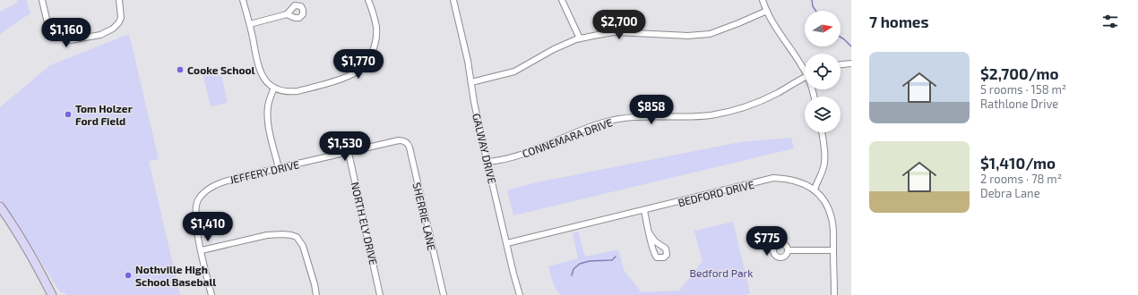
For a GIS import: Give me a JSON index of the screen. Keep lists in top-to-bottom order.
{
  "streets": {
    "street": [
      "CONNEMARA DRIVE",
      "GALWAY DRIVE",
      "JEFFERY DRIVE",
      "BEDFORD DRIVE",
      "SHERRIE LANE",
      "NORTH ELY DRIVE"
    ]
  },
  "crossings": [
    ["CONNEMARA DRIVE", "GALWAY DRIVE"],
    ["GALWAY DRIVE", "BEDFORD DRIVE"],
    ["JEFFERY DRIVE", "SHERRIE LANE"],
    ["JEFFERY DRIVE", "NORTH ELY DRIVE"]
  ],
  "parks": ["Bedford Park"],
  "places": ["Cooke School", "Tom Holzer Ford Field", "Nothville High School Baseball"],
  "north": "right",
  "page": {
    "heading": "7 homes",
    "price": [
      "$2,700",
      "$1,160",
      "$1,770",
      "$858",
      "$1,530",
      "$1,410",
      "$775"
    ],
    "list": [
      {
        "name": "$2,700/mo",
        "note": "5 rooms · 158 m² · Rathlone Drive"
      },
      {
        "name": "$1,410/mo",
        "note": "2 rooms · 78 m² · Debra Lane"
      }
    ]
  }
}
